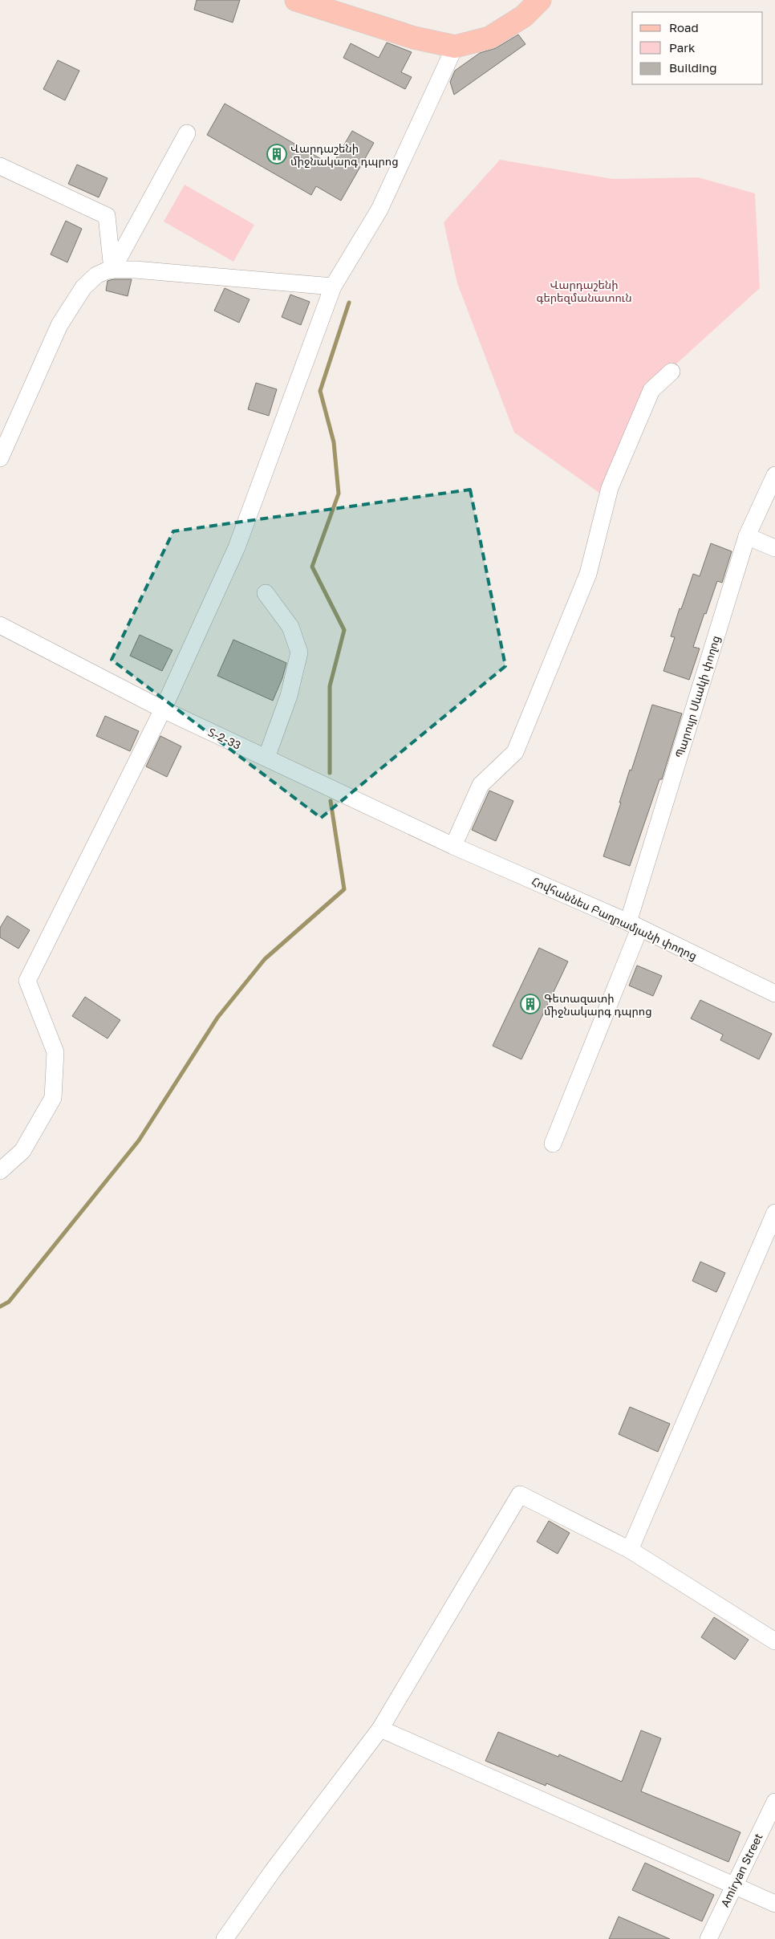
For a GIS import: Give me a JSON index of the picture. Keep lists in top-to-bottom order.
{
  "streets": {
    "street": [
      "Պարույր Սևակի փողոց",
      "Տ-2-33",
      "Հովհաննես Բաղրամյանի փողոց",
      "Amiryan Street"
    ]
  },
  "crossings": [
    ["Պարույր Սևակի փողոց", "Հովհաննես Բաղրամյանի փողոց"],
    ["Տ-2-33", "Հովհաննես Բաղրամյանի փողոց"]
  ],
  "parks": ["Վարդաշենի գերեզմանատուն"],
  "places": {
    "building": ["Վարդաշենի միջնակարգ դպրոց", "Գետազատի միջնակարգ դպրոց"]
  },
  "legend": ["Road", "Park", "Building"]
}
